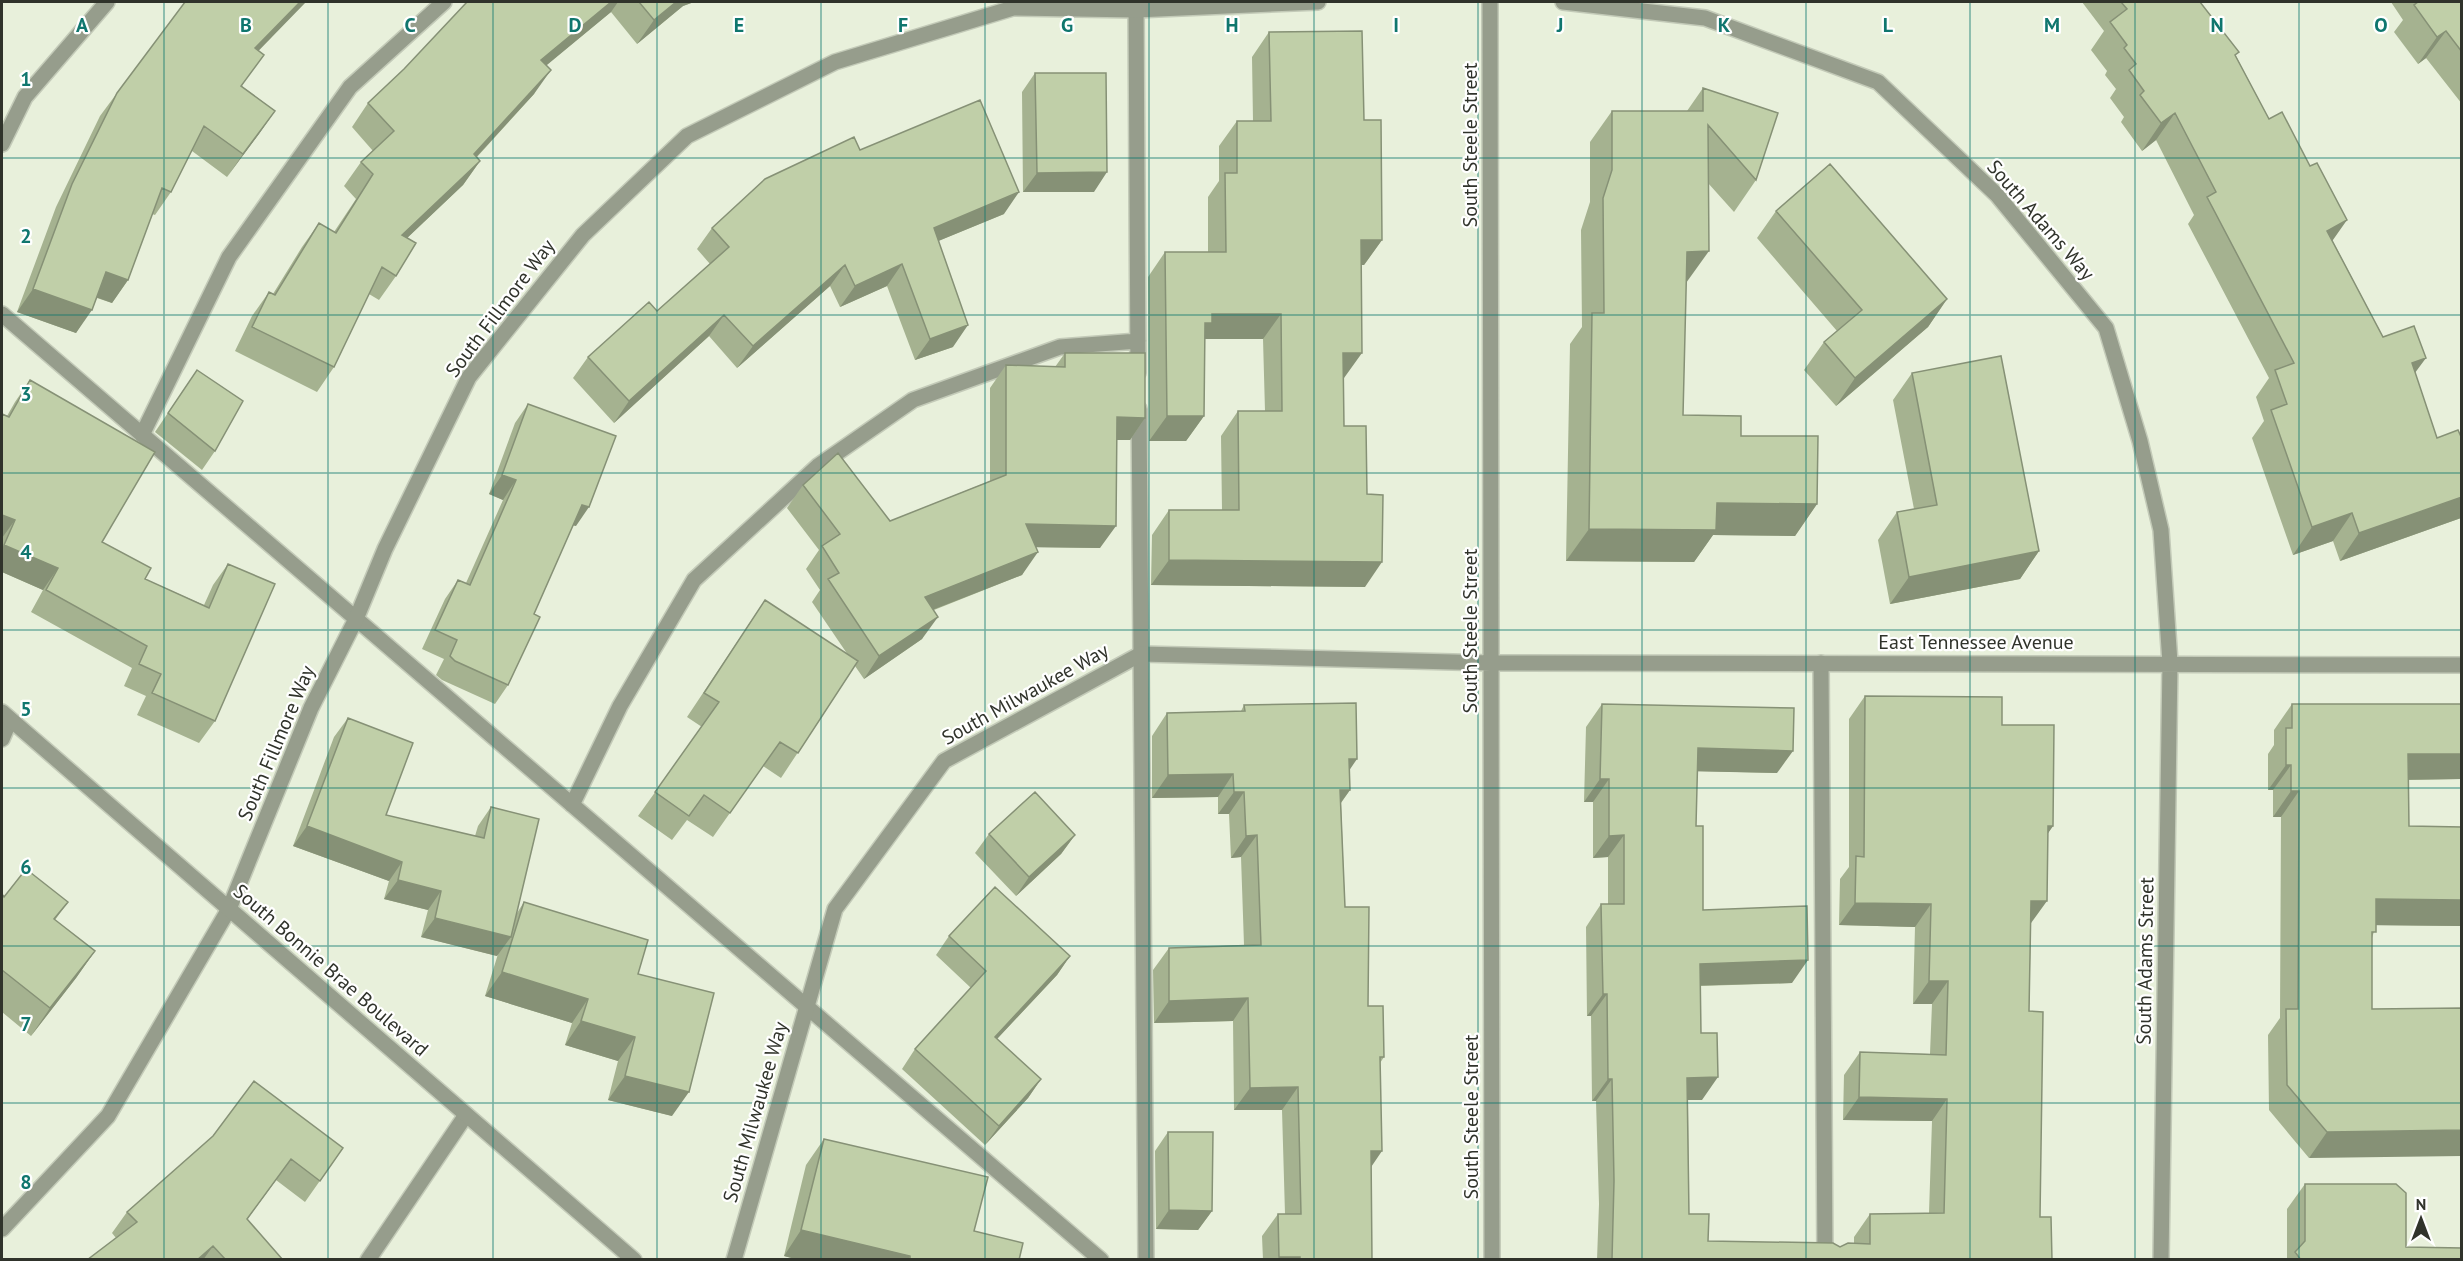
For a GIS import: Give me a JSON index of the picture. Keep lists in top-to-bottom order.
{
  "streets": {
    "street": [
      "South Steele Street",
      "South Adams Way",
      "South Fillmore Way",
      "East Tennessee Avenue",
      "South Milwaukee Way",
      "South Adams Street",
      "South Bonnie Brae Boulevard"
    ]
  },
  "crossings": [
    ["South Steele Street", "East Tennessee Avenue"],
    ["South Steele Street", "South Milwaukee Way"],
    ["South Adams Way", "East Tennessee Avenue"],
    ["South Adams Way", "South Adams Street"],
    ["South Fillmore Way", "South Bonnie Brae Boulevard"],
    ["East Tennessee Avenue", "South Milwaukee Way"],
    ["East Tennessee Avenue", "South Adams Street"]
  ],
  "north": "top",
  "grid": {
    "columns": [
      "A",
      "B",
      "C",
      "D",
      "E",
      "F",
      "G",
      "H",
      "I",
      "J",
      "K",
      "L",
      "M",
      "N",
      "O"
    ],
    "rows": [
      "1",
      "2",
      "3",
      "4",
      "5",
      "6",
      "7",
      "8"
    ]
  }
}
